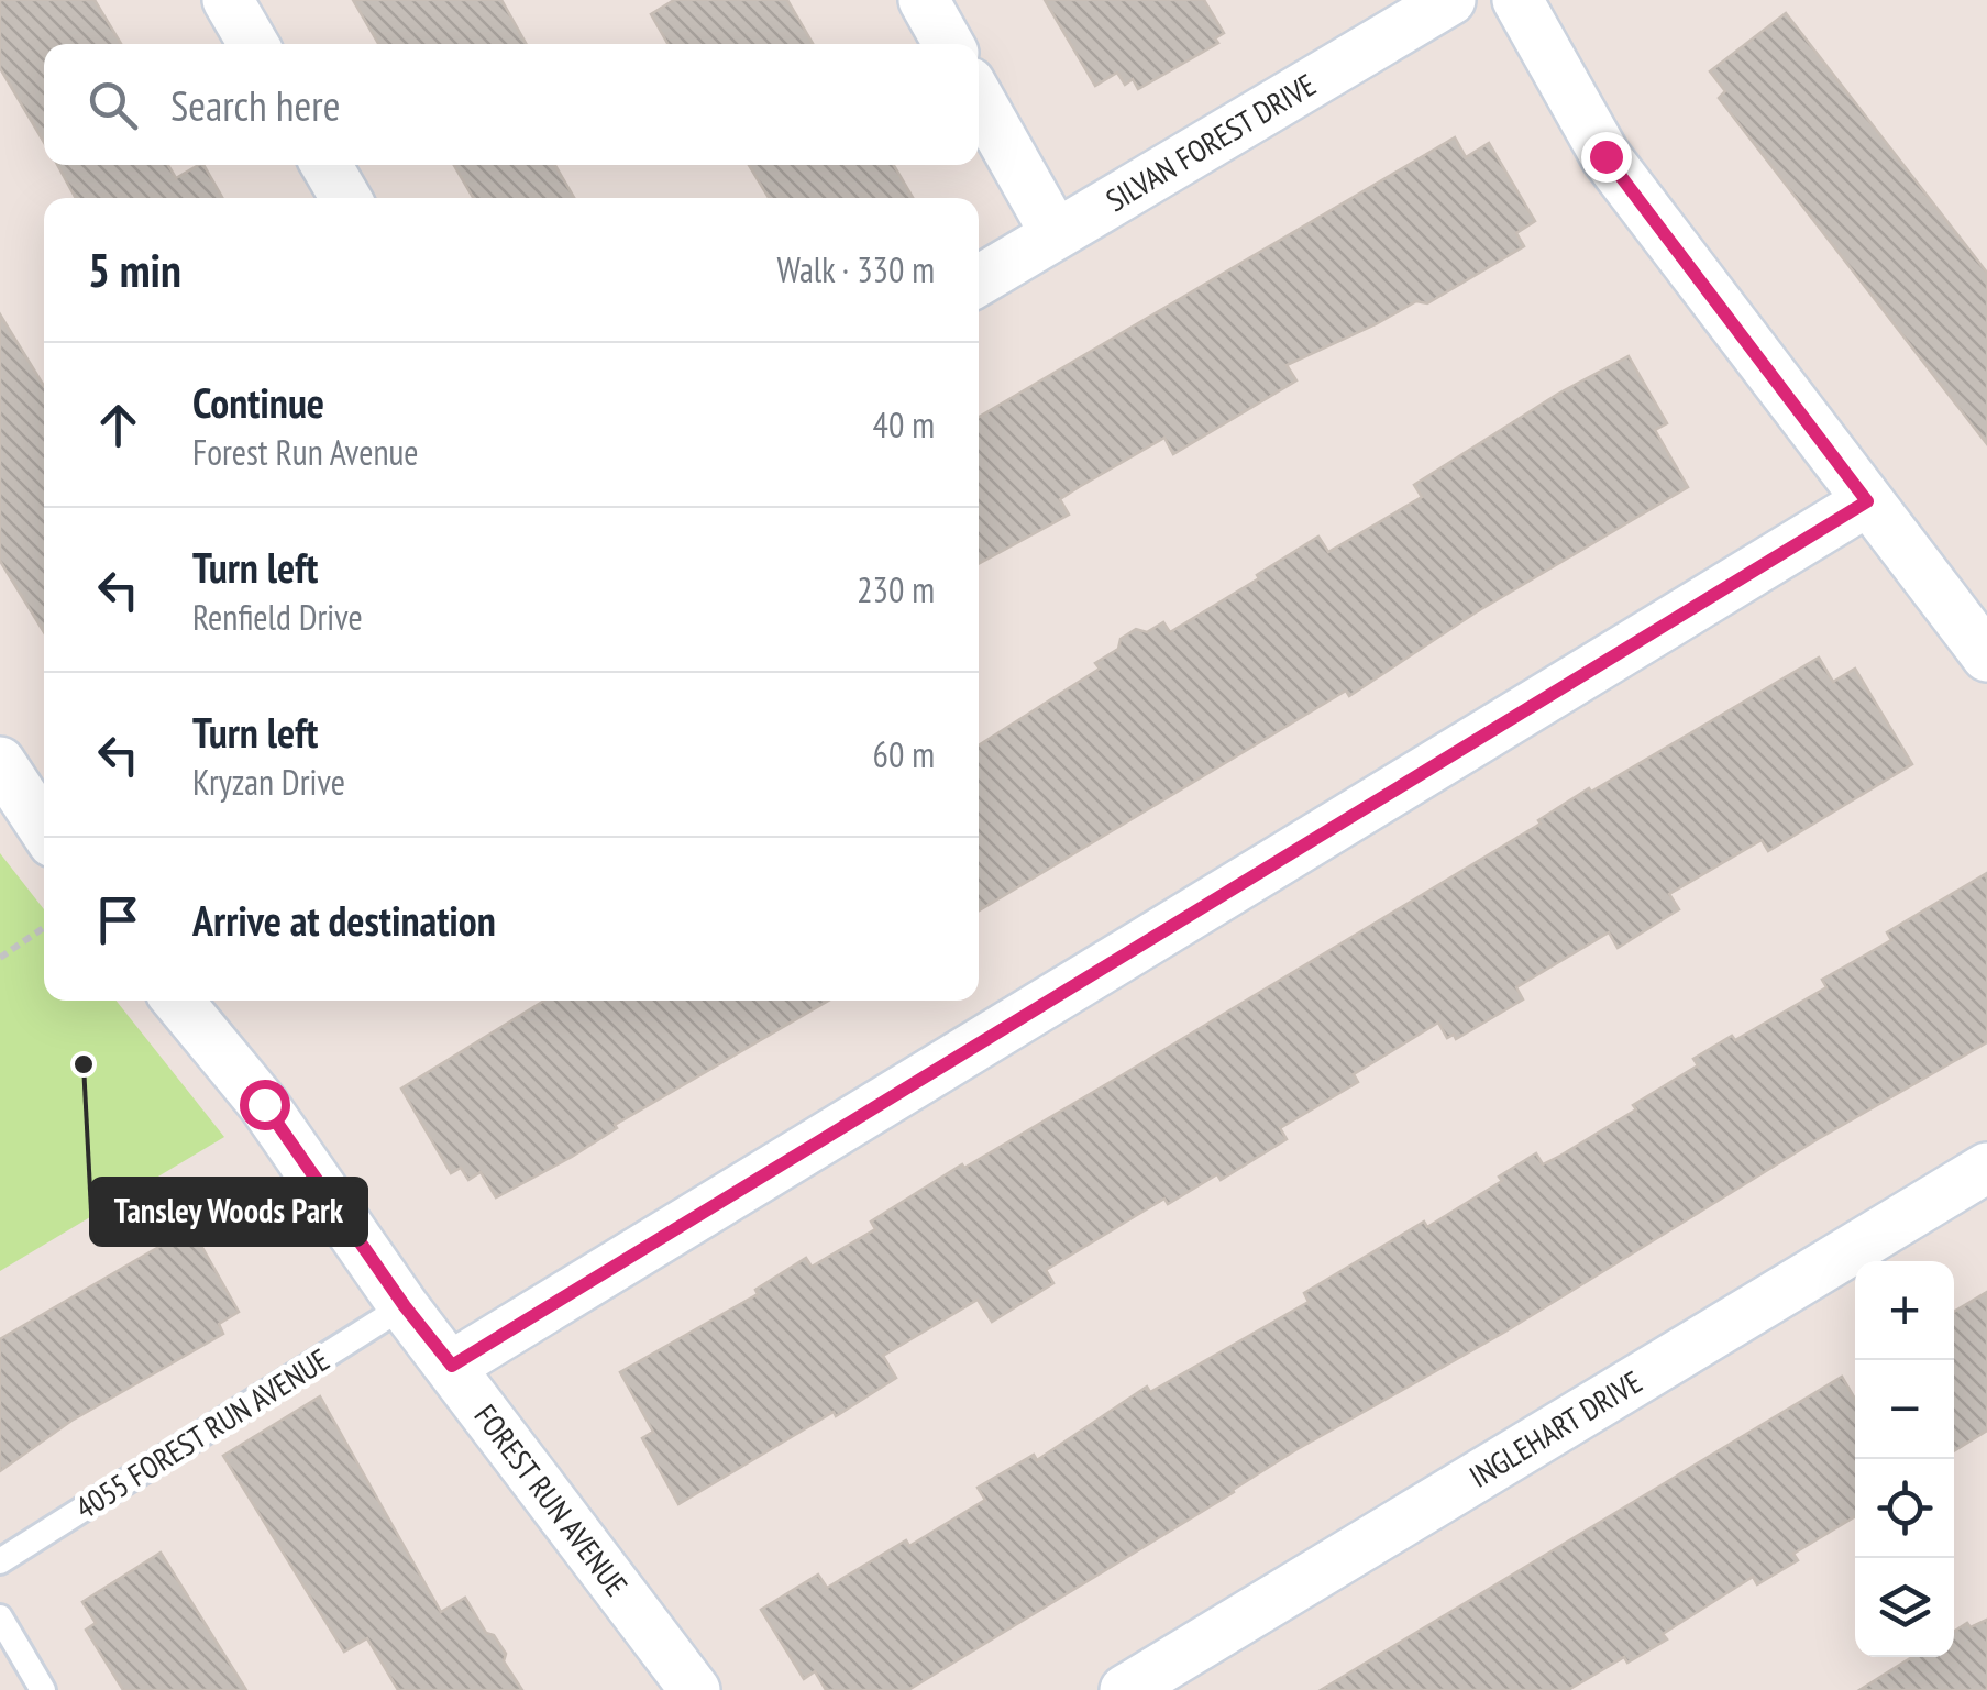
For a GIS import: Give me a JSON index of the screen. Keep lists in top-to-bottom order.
{
  "streets": {
    "street": ["SILVAN FOREST DRIVE", "INGLEHART DRIVE", "FOREST RUN AVENUE"],
    "lane": ["4055 FOREST RUN AVENUE"]
  },
  "crossings": [
    ["4055 FOREST RUN AVENUE", "FOREST RUN AVENUE"]
  ],
  "places": ["Tansley Woods Park"],
  "page": {
    "search": "Search here",
    "heading": ["5 min", "Walk · 330 m"],
    "list": [
      ["Continue", "Forest Run Avenue", "40 m"],
      ["Turn left", "Renfield Drive", "230 m"],
      ["Turn left", "Kryzan Drive", "60 m"],
      "Arrive at destination"
    ],
    "map_buttons": ["+", "−"]
  }
}
